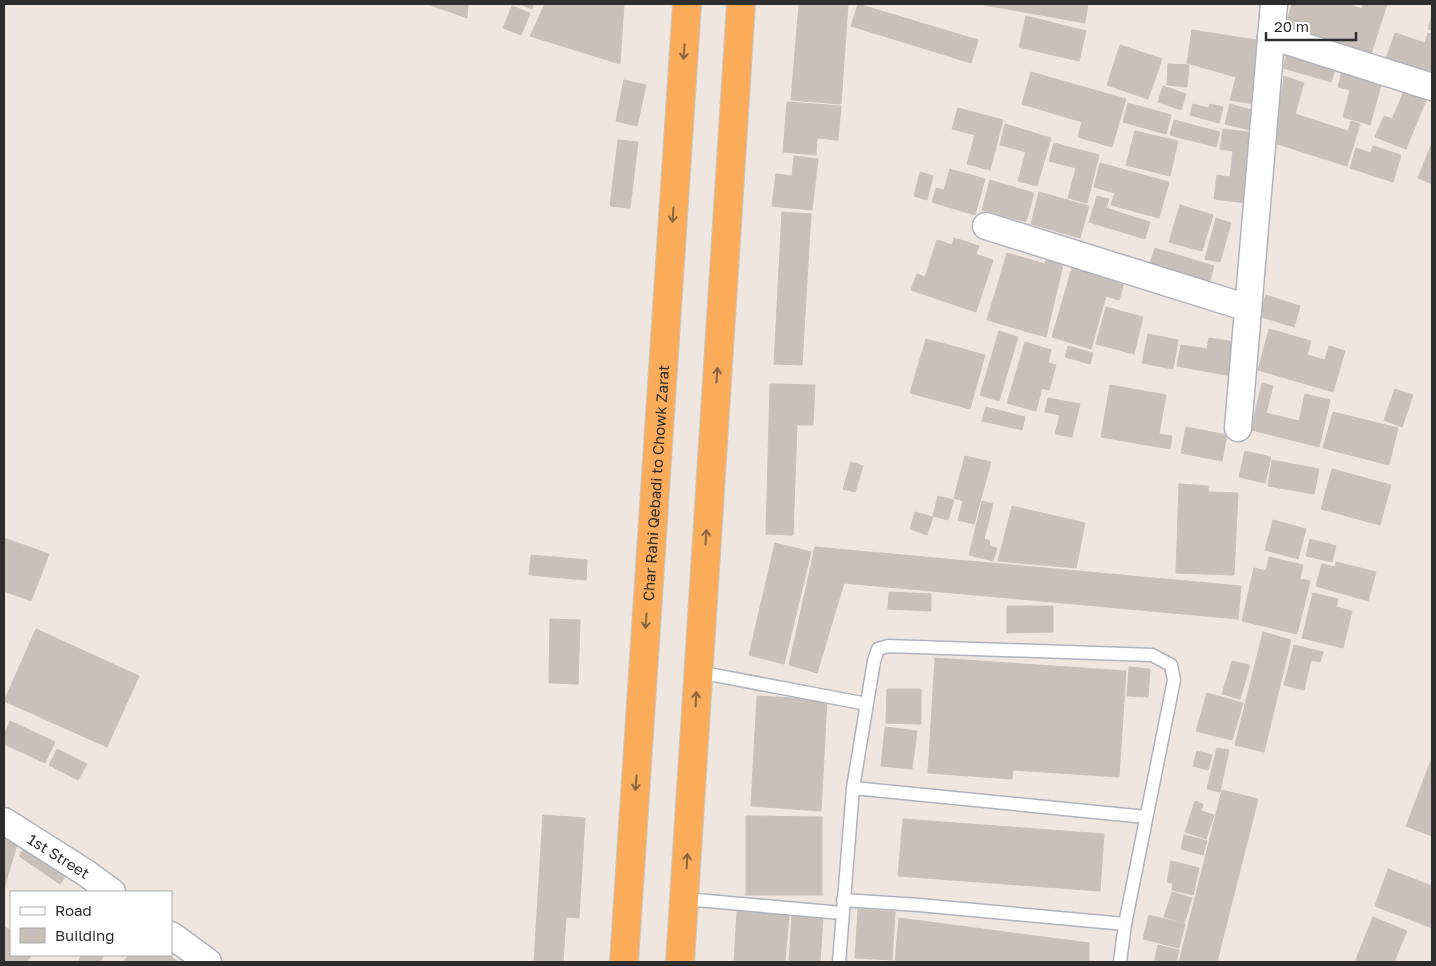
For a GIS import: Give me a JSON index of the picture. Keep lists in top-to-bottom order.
{
  "streets": {
    "highway": ["Char Rahi Qebadi to Chowk Zarat"],
    "street": ["1st Street"]
  },
  "legend": ["Road", "Building"],
  "scale_bar": "20 m"
}
